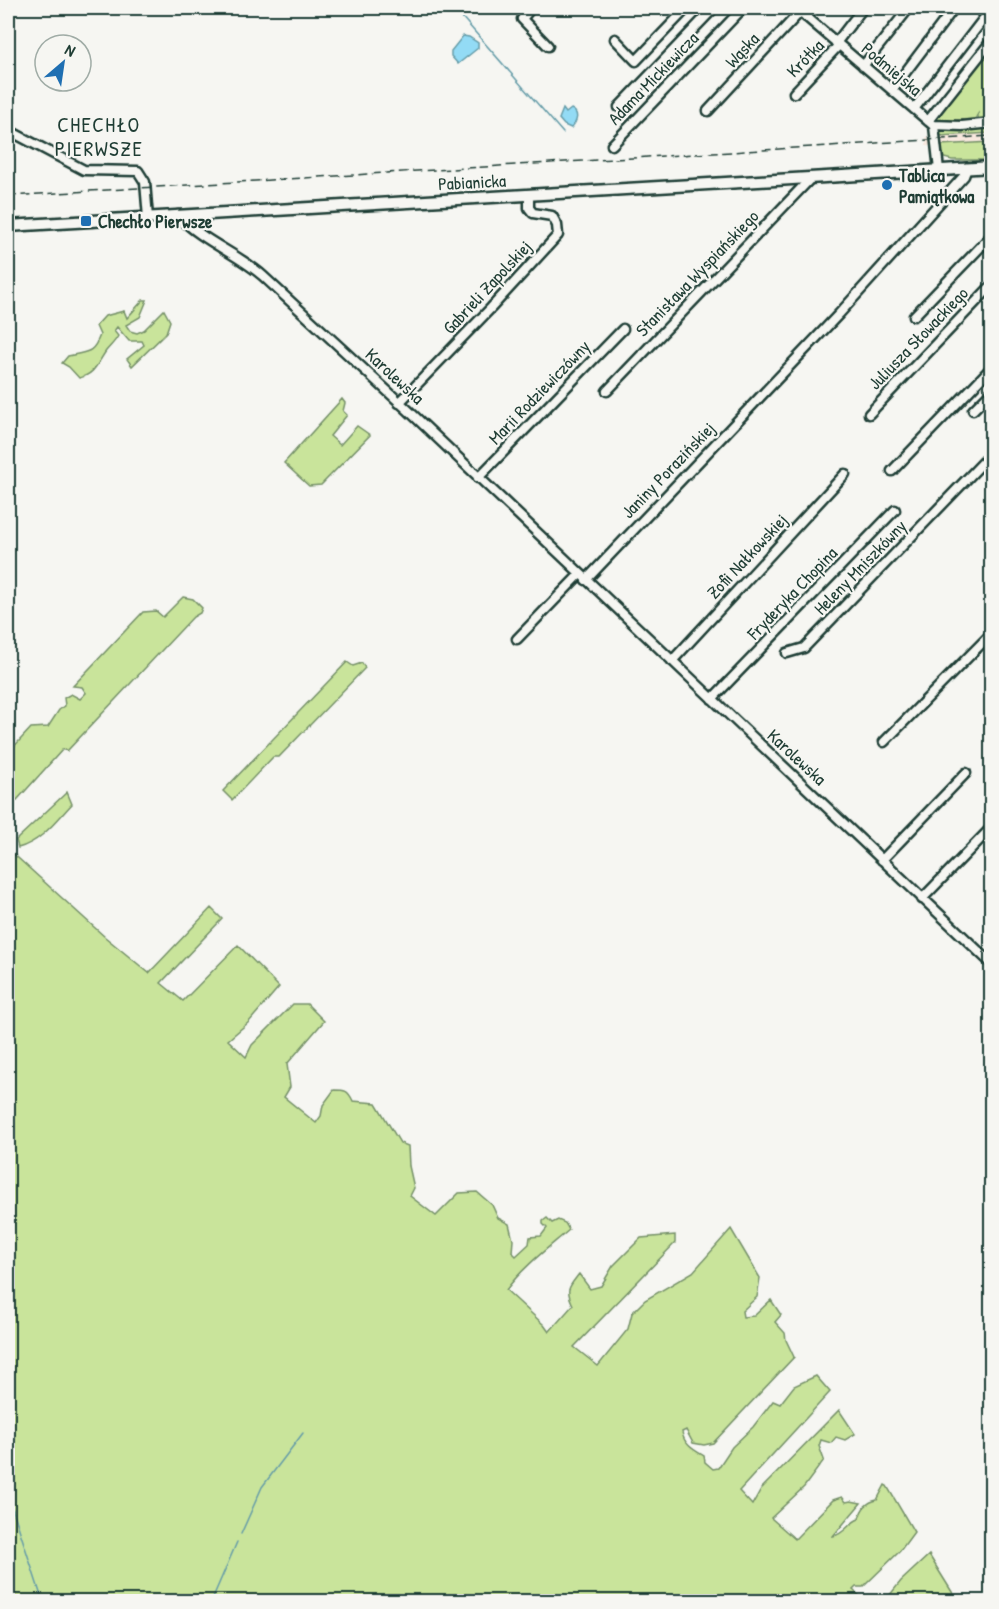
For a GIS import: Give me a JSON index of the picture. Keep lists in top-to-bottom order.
{
  "streets": {
    "main road": ["Pabianicka"],
    "street": [
      "Wąska",
      "Krótka",
      "Podmiejska",
      "Adama Mickiewicza",
      "Stanisława Wyspiańskiego",
      "Gabrieli Zapolskiej",
      "Juliusza Słowackiego",
      "Karolewska",
      "Marii Rodziewiczówny",
      "Janiny Porazińskiej",
      "Zofii Nałkowskiej",
      "Heleny Mniszkówny",
      "Fryderyka Chopina"
    ]
  },
  "crossings": [
    ["Wąska", "Podmiejska"],
    ["Krótka", "Podmiejska"],
    ["Pabianicka", "Stanisława Wyspiańskiego"],
    ["Pabianicka", "Gabrieli Zapolskiej"],
    ["Pabianicka", "Karolewska"],
    ["Pabianicka", "Janiny Porazińskiej"],
    ["Gabrieli Zapolskiej", "Karolewska"],
    ["Karolewska", "Marii Rodziewiczówny"],
    ["Karolewska", "Janiny Porazińskiej"],
    ["Karolewska", "Zofii Nałkowskiej"],
    ["Karolewska", "Fryderyka Chopina"]
  ],
  "districts": ["CHECHŁO PIERWSZE"],
  "places": {
    "other": ["Tablica Pamiątkowa"],
    "transit": ["Chechło Pierwsze"]
  },
  "north": "top right"
}
